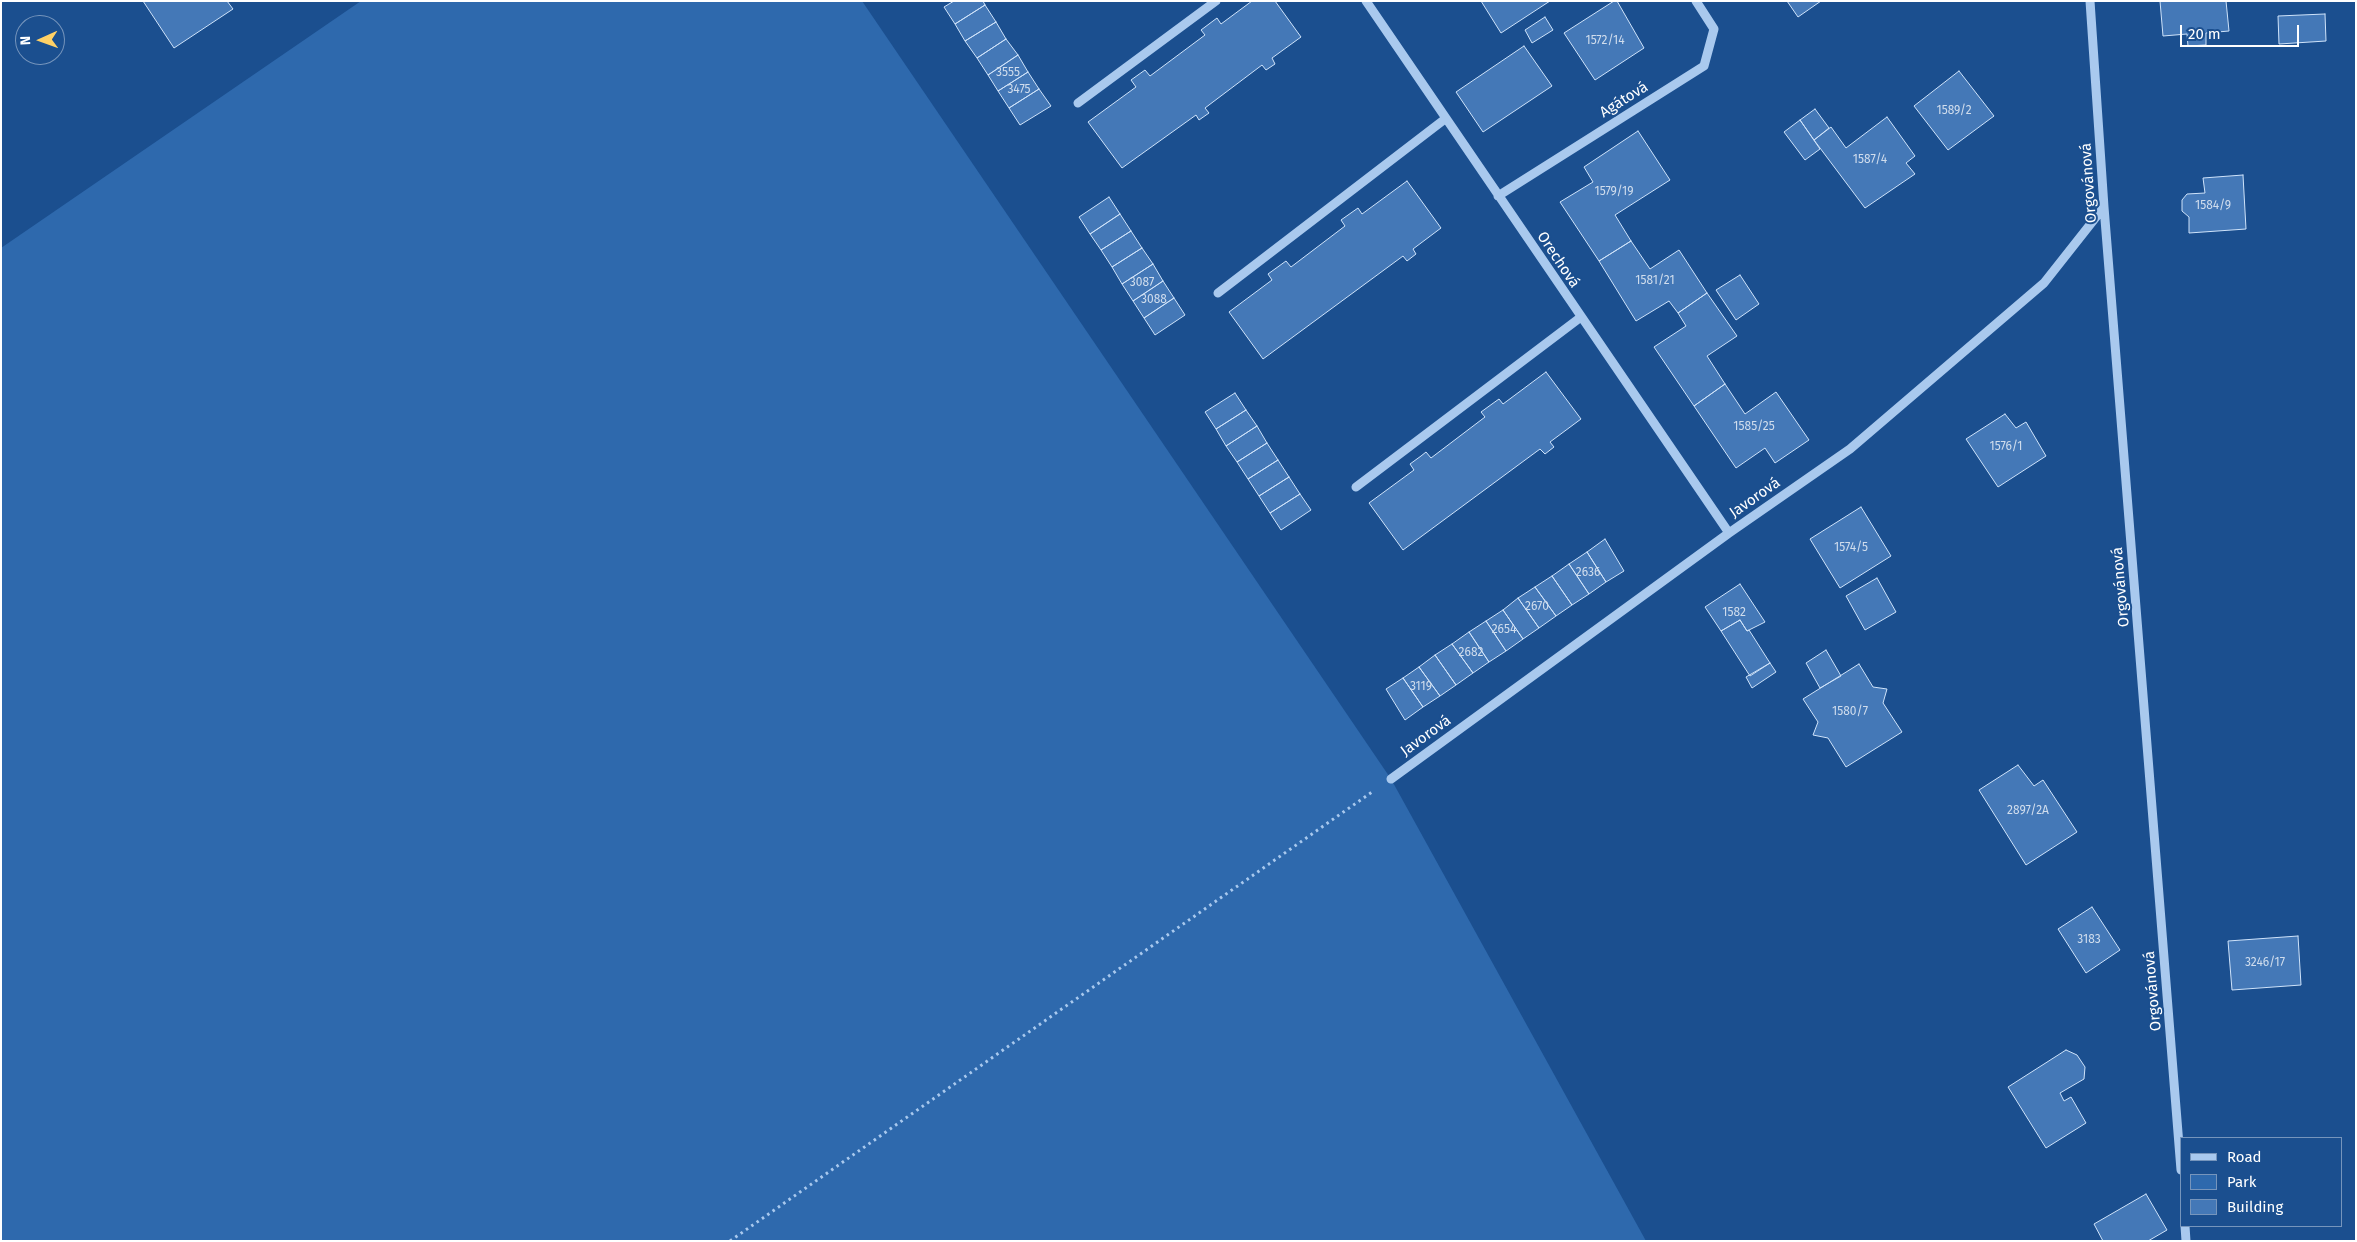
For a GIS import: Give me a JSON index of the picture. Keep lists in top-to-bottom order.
{
  "streets": {
    "street": [
      "Agátová",
      "Orgovánová",
      "Orechová",
      "Javorová"
    ]
  },
  "crossings": [
    ["Agátová", "Orechová"],
    ["Orgovánová", "Javorová"],
    ["Orechová", "Javorová"]
  ],
  "house_numbers": [
    "1572/14",
    "3555",
    "3475",
    "1589/2",
    "1587/4",
    "1579/19",
    "1584/9",
    "1581/21",
    "3087",
    "3088",
    "1585/25",
    "1576/1",
    "1574/5",
    "2636",
    "2670",
    "1582",
    "2654",
    "2682",
    "3119",
    "1580/7",
    "2897/2A",
    "3183",
    "3246/17"
  ],
  "legend": ["Road", "Park", "Building"],
  "scale_bar": "20 m",
  "north": "left"
}
